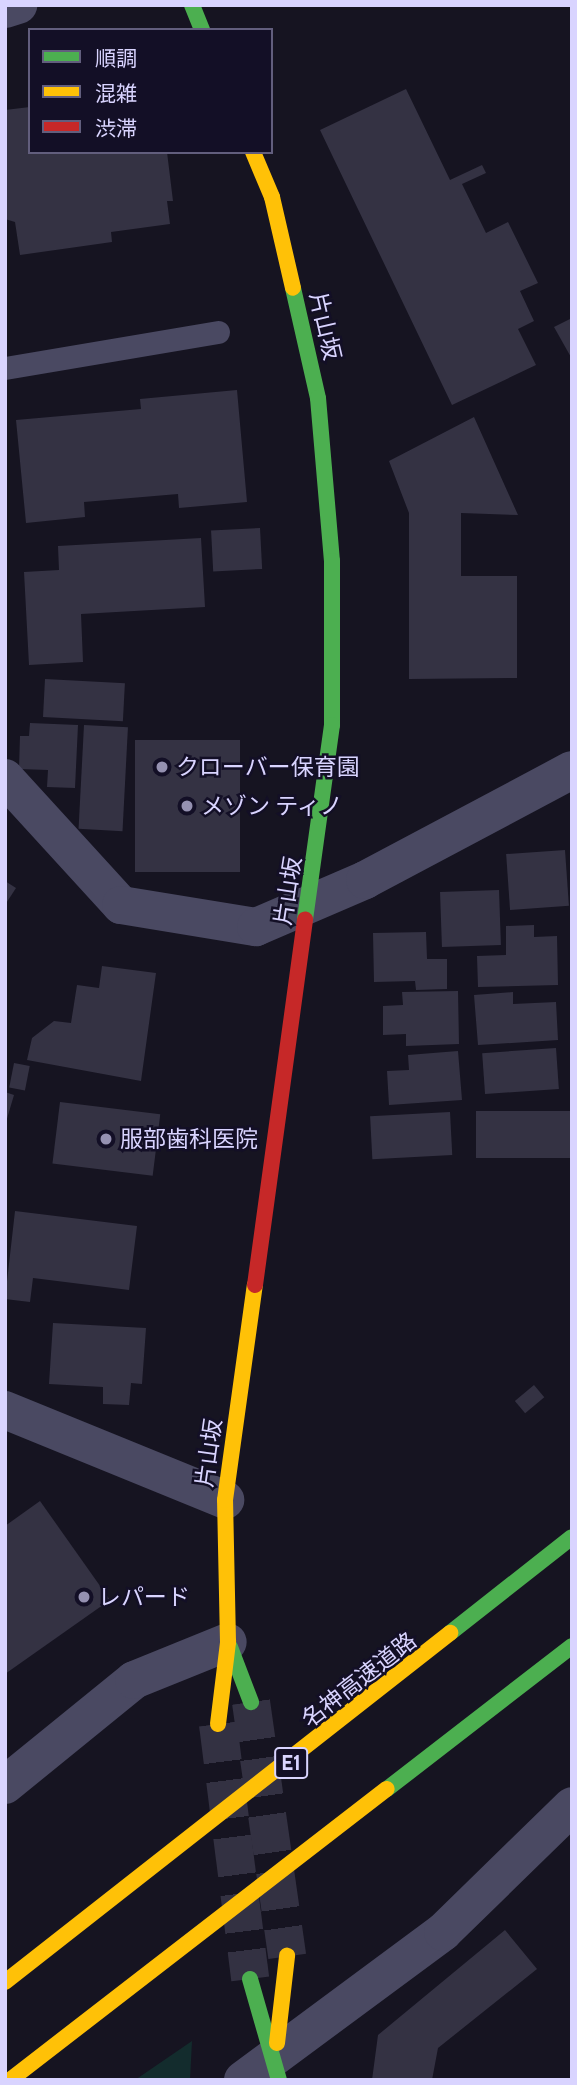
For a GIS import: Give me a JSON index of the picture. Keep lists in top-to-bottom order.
{
  "streets": {
    "main road": ["片山坂", "名神高速道路", "E1"]
  },
  "places": [
    "クローバー保育園",
    "メゾン ティノ",
    "服部歯科医院",
    "レパード"
  ],
  "legend": ["順調", "混雑", "渋滞"]
}
